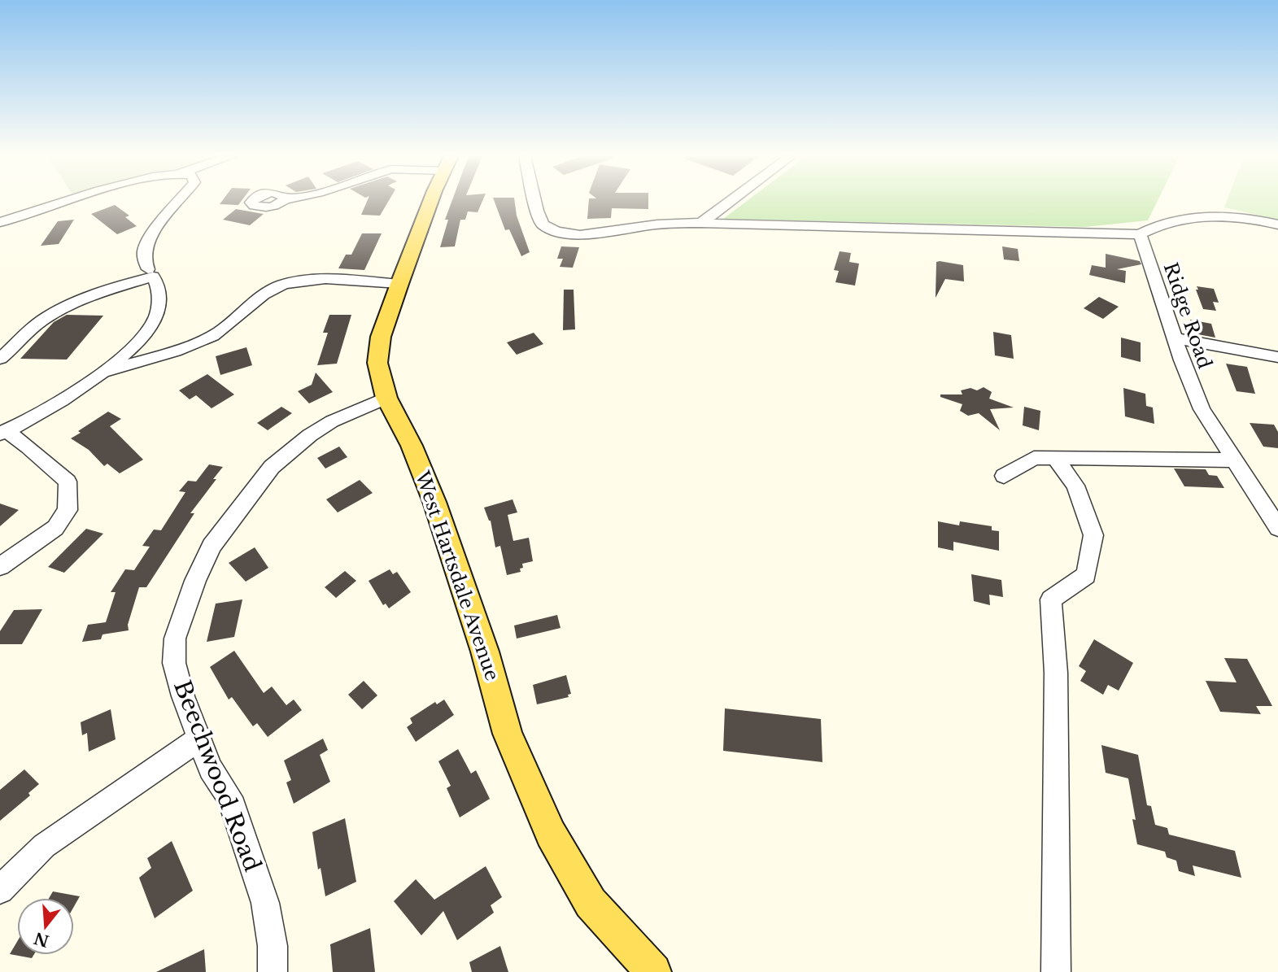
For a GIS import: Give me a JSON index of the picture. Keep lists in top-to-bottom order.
{
  "streets": {
    "main road": ["West Hartsdale Avenue"],
    "street": ["Ridge Road", "Beechwood Road"]
  },
  "crossings": [
    ["West Hartsdale Avenue", "Beechwood Road"]
  ],
  "north": "bottom"
}
